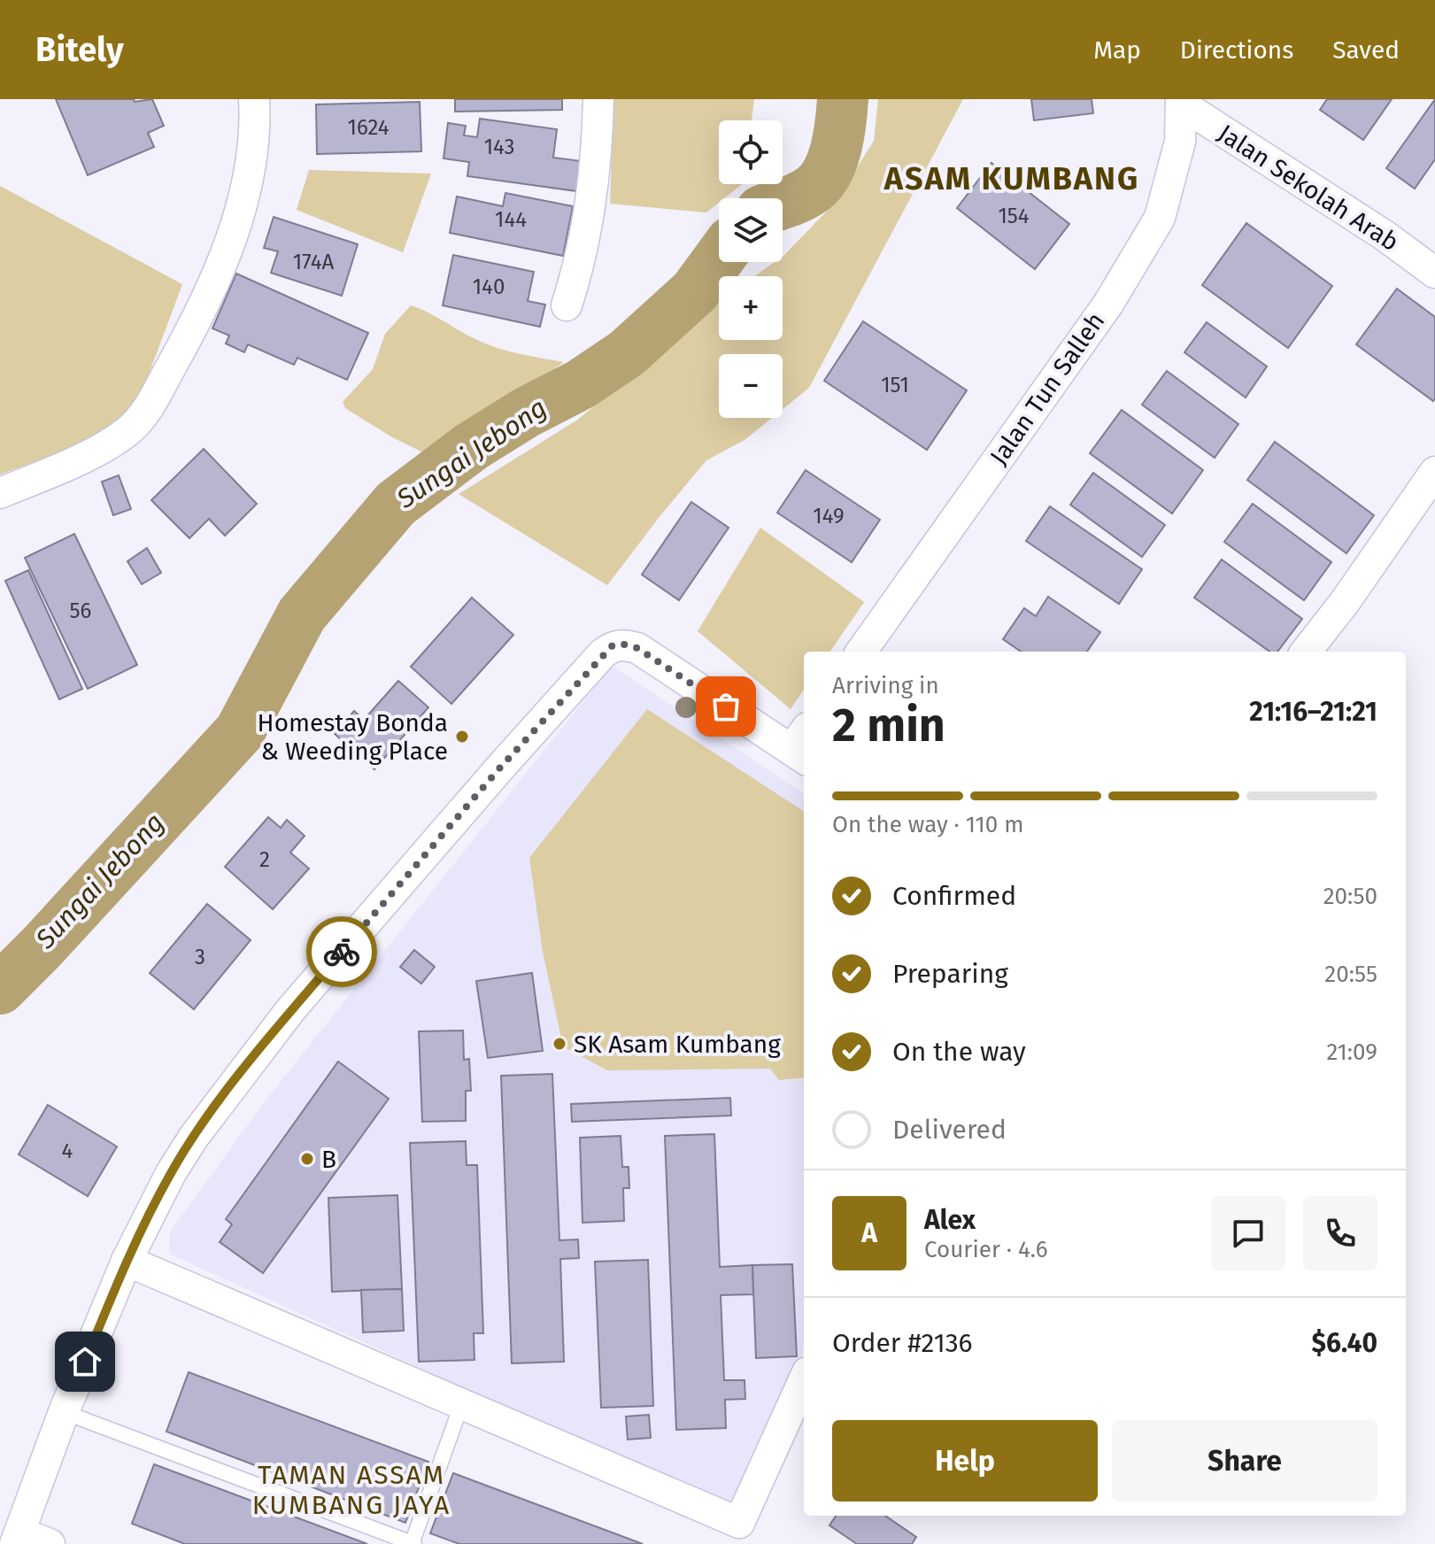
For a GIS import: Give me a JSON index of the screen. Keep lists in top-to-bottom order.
{
  "streets": {
    "street": ["Jalan Sekolah Arab", "Jalan Tun Salleh"]
  },
  "crossings": [
    ["Jalan Sekolah Arab", "Jalan Tun Salleh"]
  ],
  "districts": ["ASAM KUMBANG", "TAMAN ASSAM KUMBANG JAYA"],
  "water": ["Sungai Jebong"],
  "places": ["Homestay Bonda & Weeding Place", "SK Asam Kumbang", "B"],
  "house_numbers": [
    "1624",
    "143",
    "154",
    "144",
    "174A",
    "140",
    "151",
    "149",
    "56",
    "2",
    "3",
    "4"
  ],
  "page": {
    "header": "Bitely",
    "nav": ["Map", "Directions", "Saved"],
    "map_buttons": ["+", "−"],
    "heading": ["2 min", "Arriving in", "21:16–21:21"],
    "panel": [
      "Alex",
      "Courier · 4.6",
      "Order #2136",
      "$6.40"
    ],
    "bar": "On the way · 110 m",
    "list": [
      ["Confirmed", "20:50"],
      ["Preparing", "20:55"],
      ["On the way", "21:09"],
      "Delivered"
    ],
    "round": "A",
    "buttons": ["Help", "Share"]
  }
}
